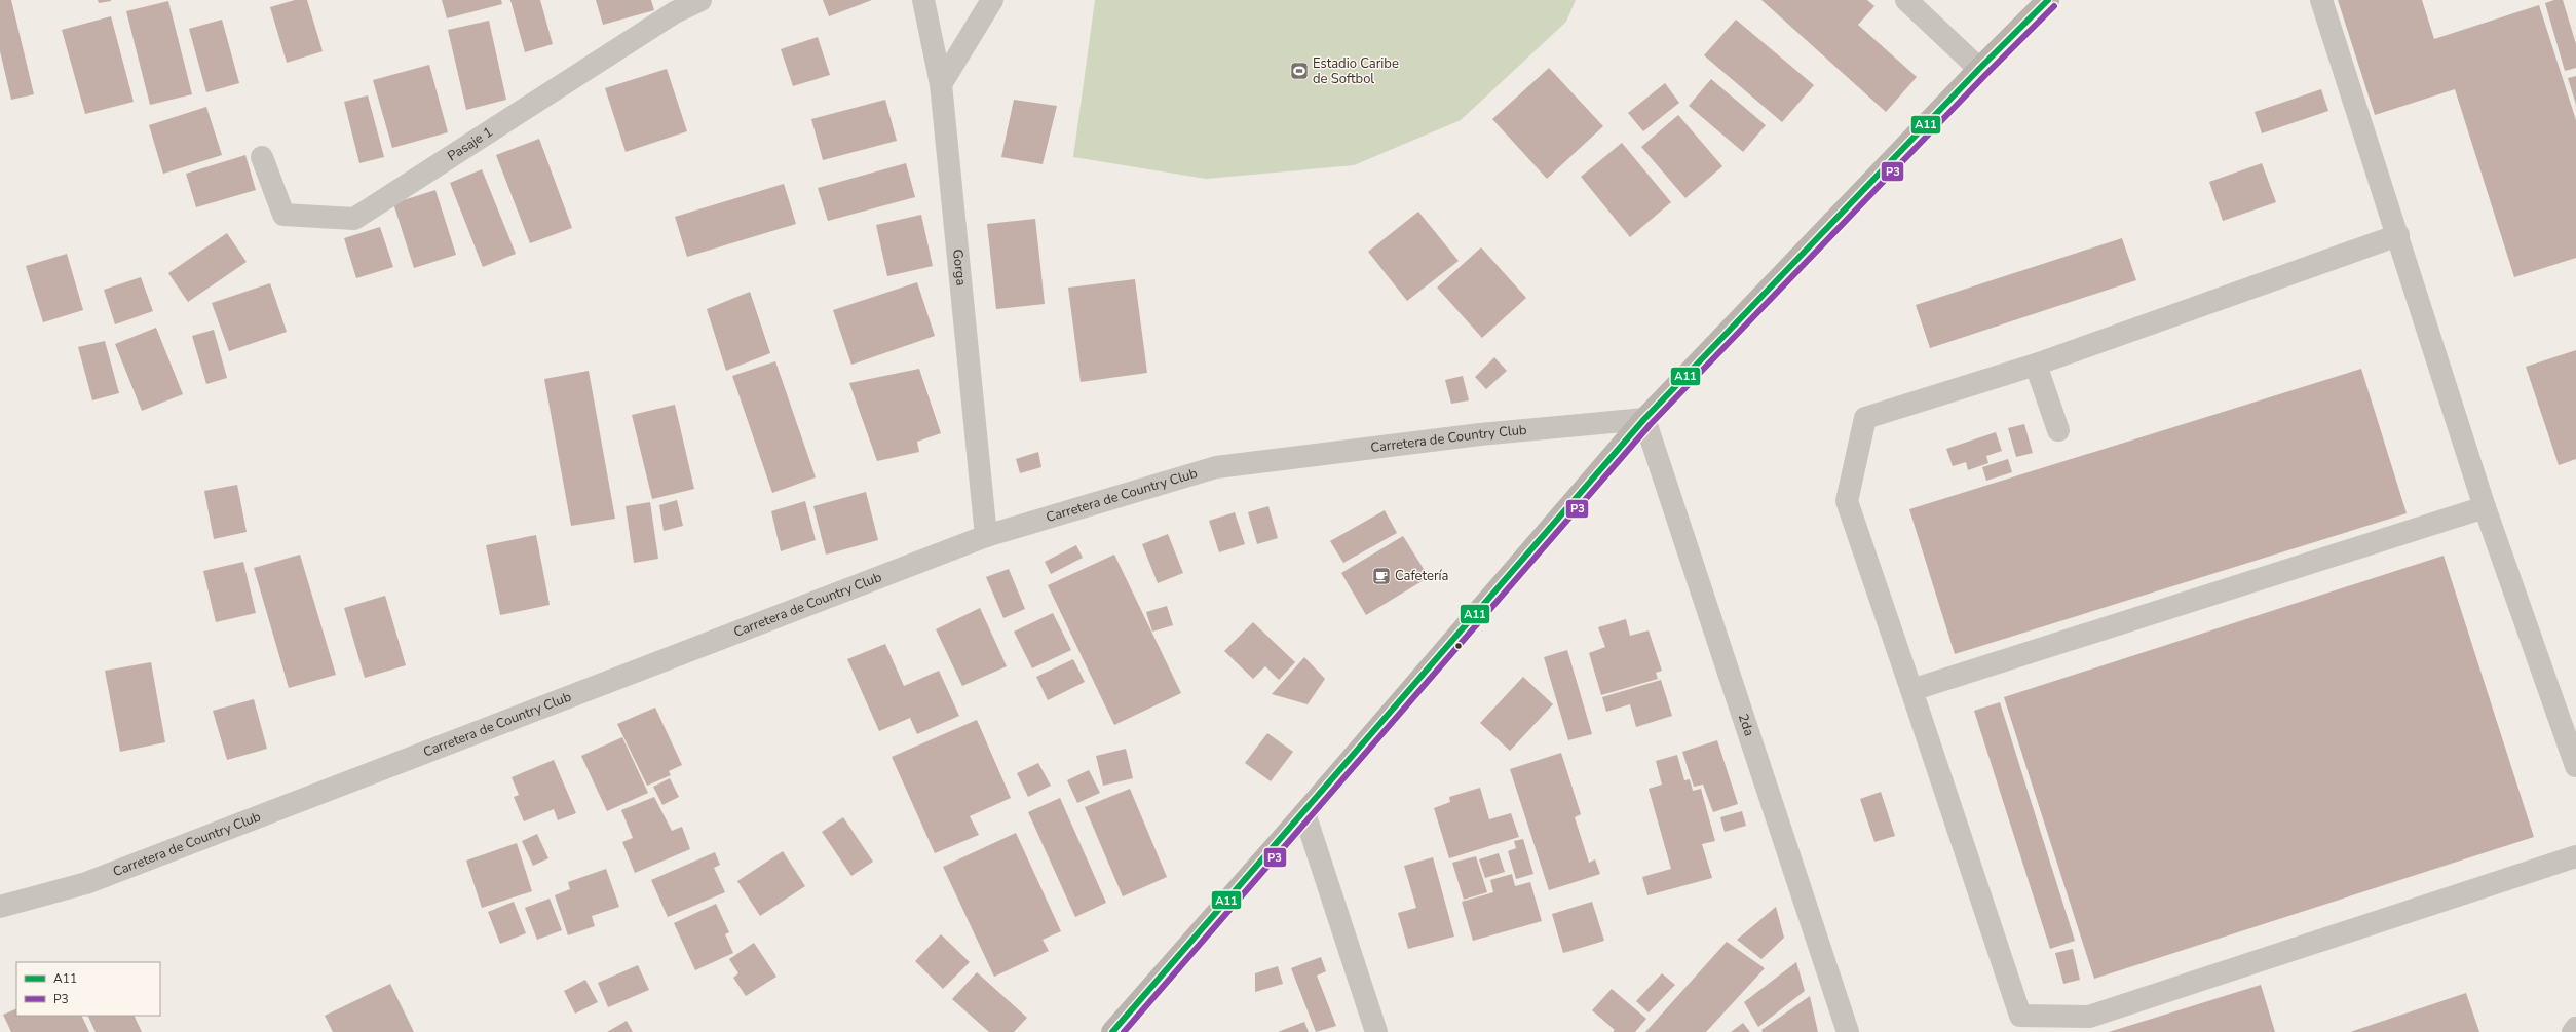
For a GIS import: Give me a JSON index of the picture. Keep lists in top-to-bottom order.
{
  "streets": {
    "street": [
      "Pasaje 1",
      "Gorga",
      "Carretera de Country Club",
      "2da"
    ]
  },
  "crossings": [
    ["Gorga", "Carretera de Country Club"],
    ["Carretera de Country Club", "2da"]
  ],
  "places": {
    "sports": ["Estadio Caribe de Softbol"],
    "cafe": ["Cafetería"]
  },
  "lines": ["transit line A11", "transit line P3"],
  "legend": ["A11", "P3"]
}
